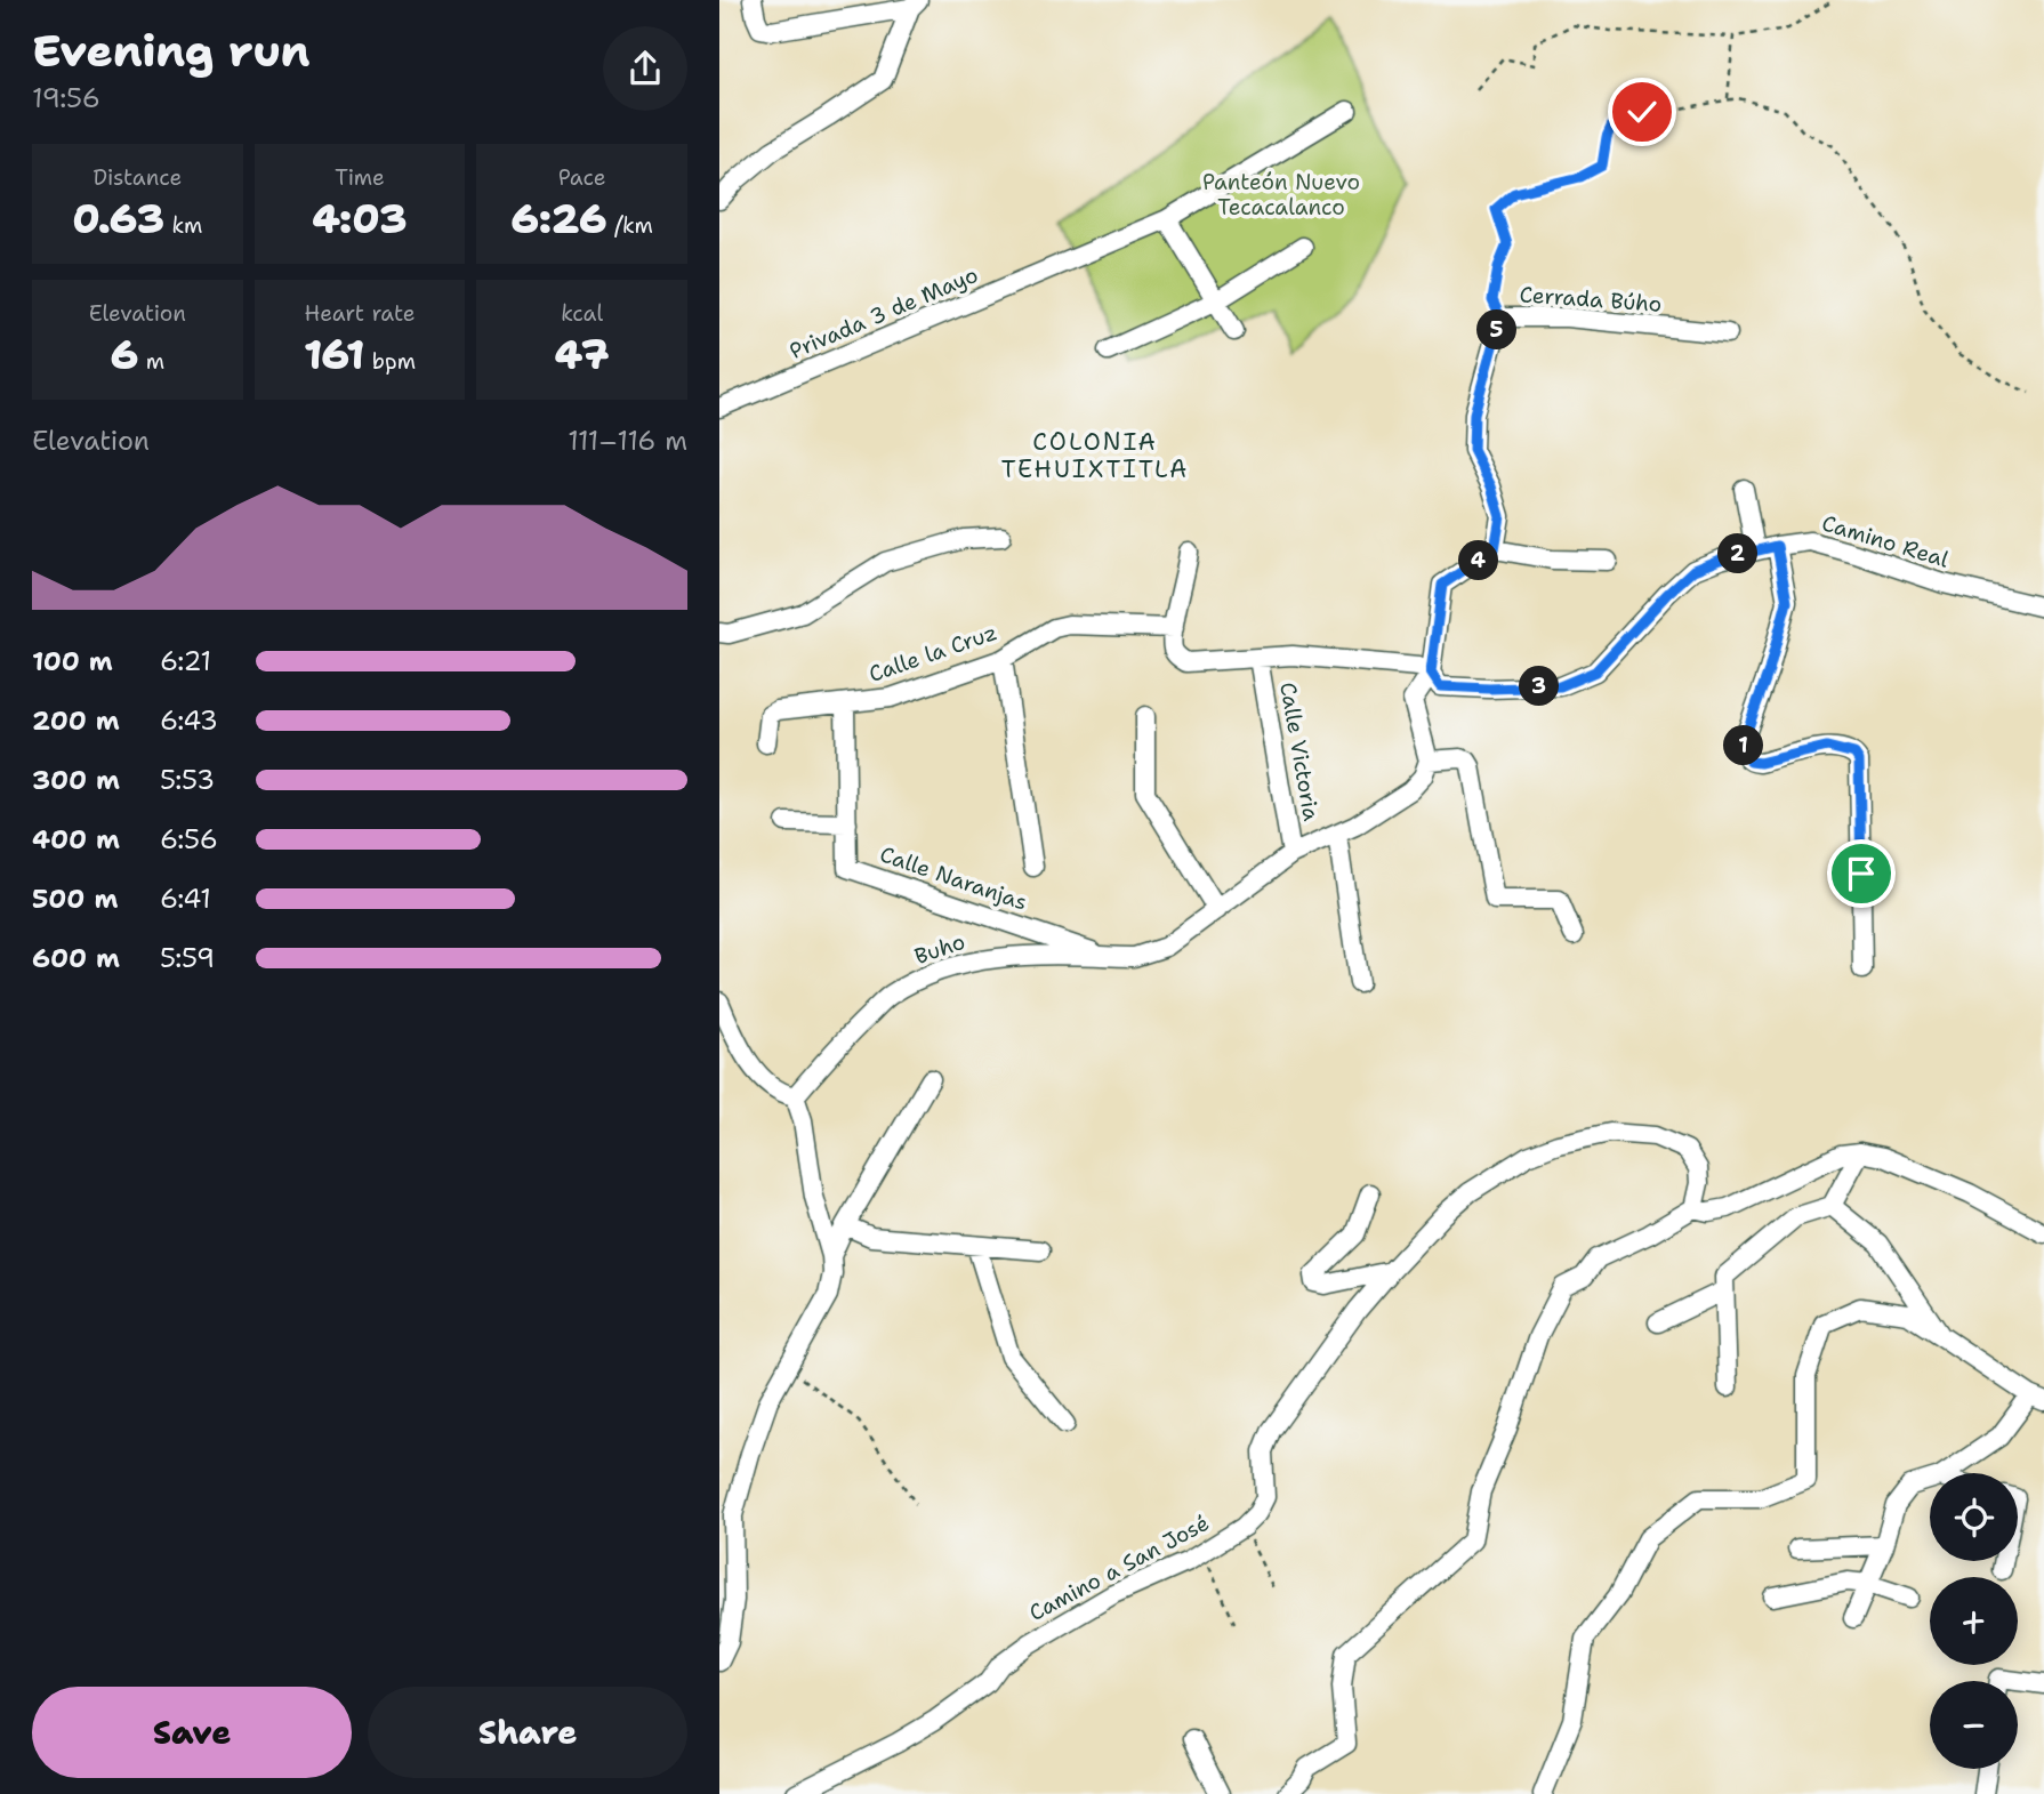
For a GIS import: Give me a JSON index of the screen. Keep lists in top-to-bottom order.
{
  "streets": {
    "street": [
      "Cerrada Búho",
      "Privada 3 de Mayo",
      "Camino Real",
      "Calle la Cruz",
      "Calle Victoria",
      "Calle Naranjas",
      "Buho",
      "Camino a San José"
    ]
  },
  "crossings": [
    ["Calle la Cruz", "Calle Naranjas"],
    ["Calle Victoria", "Buho"],
    ["Calle Naranjas", "Buho"]
  ],
  "districts": ["COLONIA TEHUIXTITLA"],
  "parks": ["Panteón Nuevo Tecacalanco"],
  "page": {
    "heading": ["Evening run", "19:56"],
    "stats": [
      ["Distance", "0.63 km"],
      ["Time", "4:03"],
      ["Pace", "6:26 /km"],
      ["Elevation", "6 m"],
      ["Heart rate", "161 bpm"],
      ["kcal", "47"]
    ],
    "pins": [
      "5",
      "2",
      "4",
      "3",
      "1"
    ],
    "chart": ["Elevation", "111–116 m"],
    "list": [
      {
        "name": "100 m",
        "note": "6:21"
      },
      {
        "name": "200 m",
        "note": "6:43"
      },
      {
        "name": "300 m",
        "note": "5:53"
      },
      {
        "name": "400 m",
        "note": "6:56"
      },
      {
        "name": "500 m",
        "note": "6:41"
      },
      {
        "name": "600 m",
        "note": "5:59"
      }
    ],
    "map_buttons": ["+", "−"],
    "buttons": ["Save", "Share"]
  }
}
